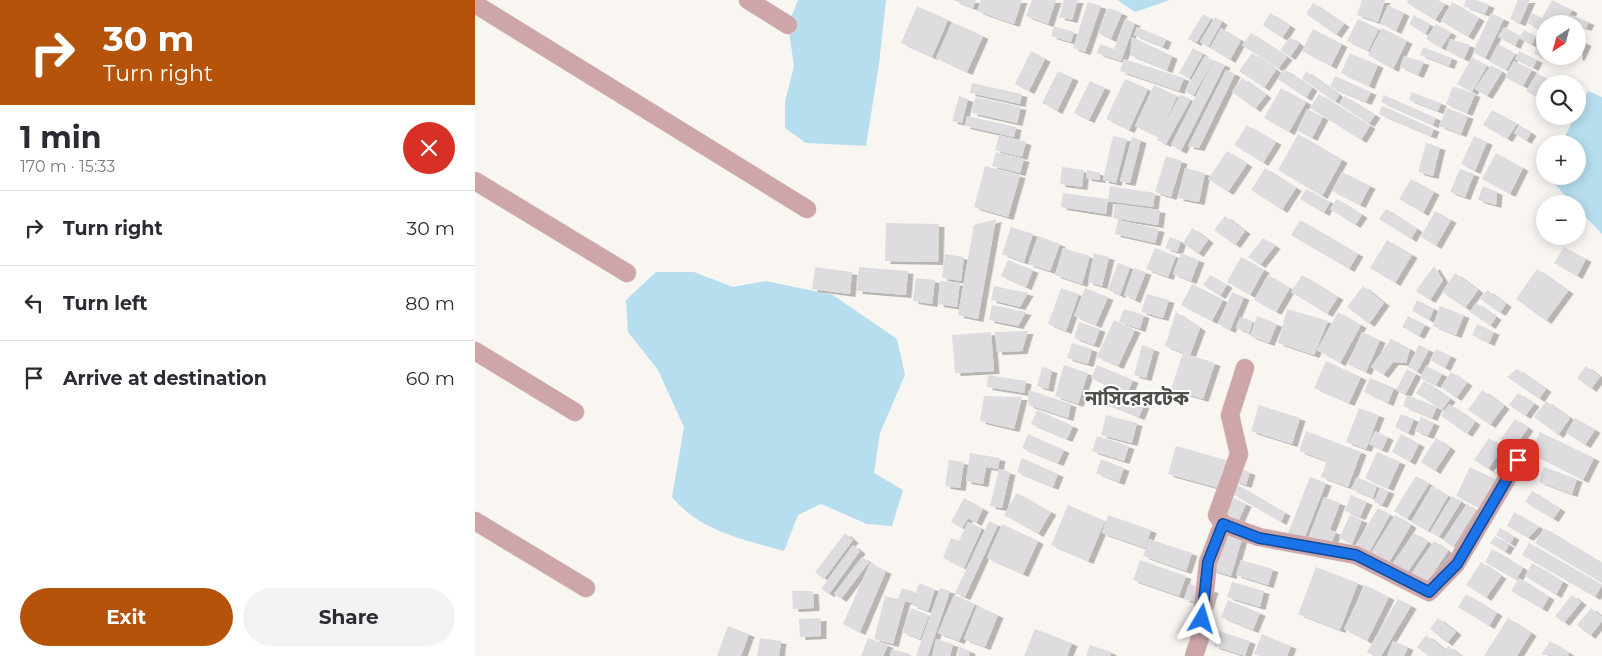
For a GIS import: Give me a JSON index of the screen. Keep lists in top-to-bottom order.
{
  "districts": ["নাসিরেরটেক"],
  "north": "bottom left",
  "page": {
    "turn": ["30 m", "Turn right"],
    "map_buttons": ["+", "−"],
    "heading": ["1 min", "170 m · 15:33"],
    "list": [
      {
        "name": "Turn right",
        "value": "30 m"
      },
      {
        "name": "Turn left",
        "value": "80 m"
      },
      {
        "name": "Arrive at destination",
        "value": "60 m"
      }
    ],
    "buttons": ["Exit", "Share"]
  }
}
